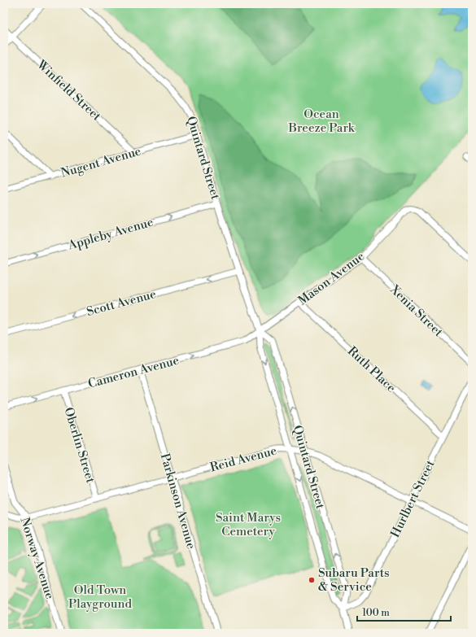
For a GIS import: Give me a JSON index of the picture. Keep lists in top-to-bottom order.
{
  "streets": {
    "street": [
      "Winfield Street",
      "Quintard Street",
      "Nugent Avenue",
      "Appleby Avenue",
      "Mason Avenue",
      "Scott Avenue",
      "Xenia Street",
      "Ruth Place",
      "Cameron Avenue",
      "Oberlin Street",
      "Reid Avenue",
      "Hurlbert Street",
      "Parkinson Avenue",
      "Norway Avenue"
    ]
  },
  "crossings": [
    ["Winfield Street", "Nugent Avenue"],
    ["Quintard Street", "Nugent Avenue"],
    ["Quintard Street", "Appleby Avenue"],
    ["Quintard Street", "Mason Avenue"],
    ["Quintard Street", "Scott Avenue"],
    ["Quintard Street", "Cameron Avenue"],
    ["Quintard Street", "Reid Avenue"],
    ["Quintard Street", "Hurlbert Street"],
    ["Mason Avenue", "Xenia Street"],
    ["Mason Avenue", "Ruth Place"],
    ["Mason Avenue", "Cameron Avenue"],
    ["Ruth Place", "Hurlbert Street"],
    ["Cameron Avenue", "Oberlin Street"],
    ["Cameron Avenue", "Parkinson Avenue"],
    ["Oberlin Street", "Reid Avenue"],
    ["Reid Avenue", "Hurlbert Street"],
    ["Reid Avenue", "Parkinson Avenue"],
    ["Reid Avenue", "Norway Avenue"]
  ],
  "one_way": ["Appleby Avenue", "Scott Avenue", "Cameron Avenue"],
  "parks": ["Ocean Breeze Park", "Saint Marys Cemetery", "Old Town Playground"],
  "places": ["Subaru Parts & Service"],
  "scale_bar": "100 m"
}
